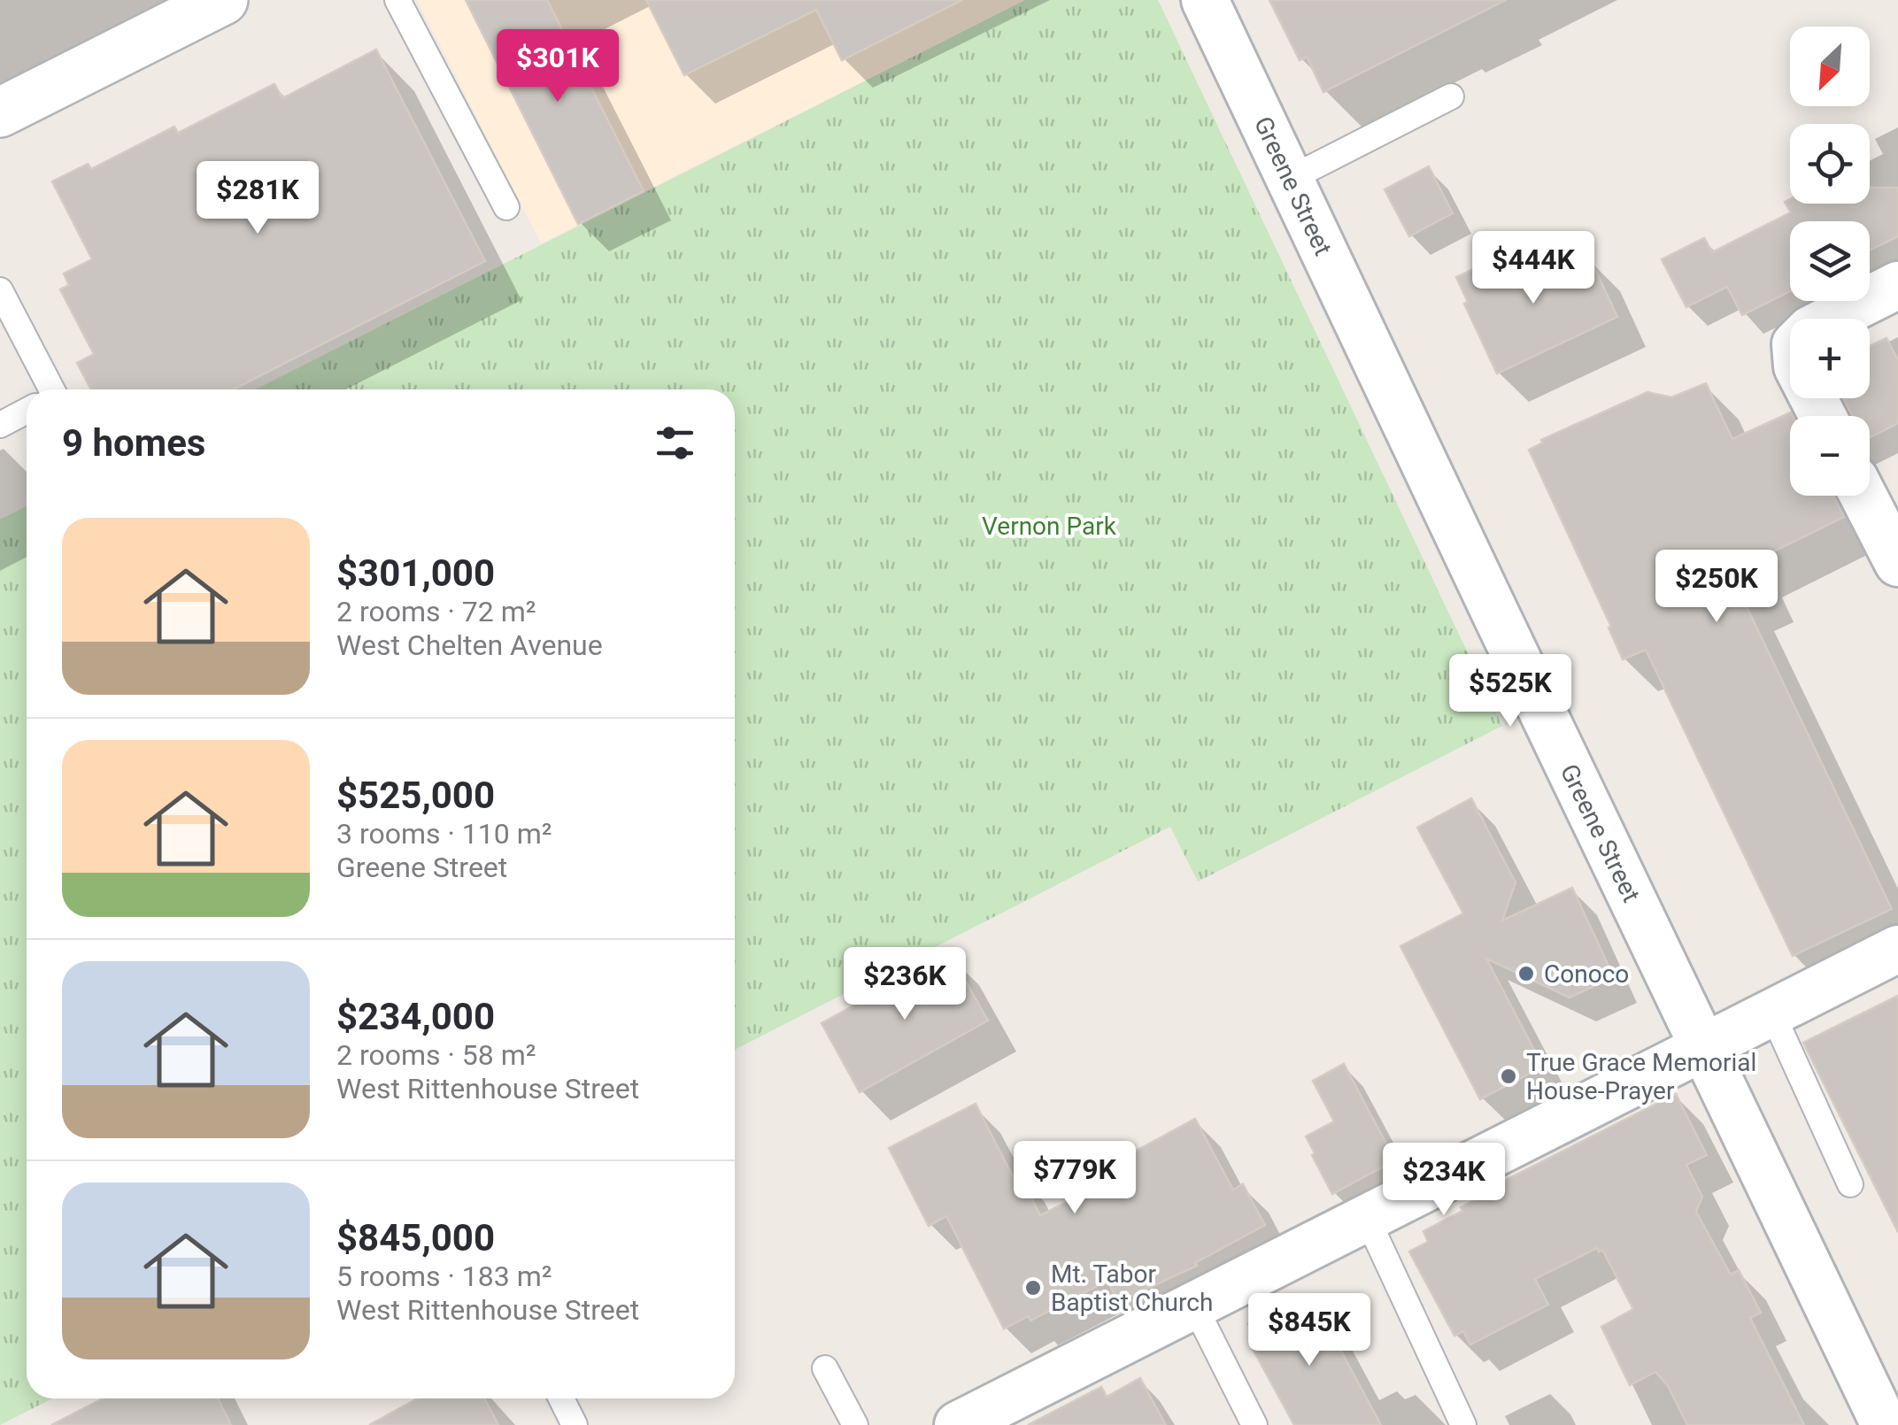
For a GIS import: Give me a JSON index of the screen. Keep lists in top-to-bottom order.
{
  "streets": {
    "street": ["Greene Street"]
  },
  "parks": ["Vernon Park"],
  "places": ["Conoco", "True Grace Memorial House-Prayer", "Mt. Tabor Baptist Church"],
  "north": "bottom left",
  "page": {
    "map_buttons": ["+", "−"],
    "price": [
      "$301K",
      "$281K",
      "$444K",
      "$250K",
      "$525K",
      "$236K",
      "$779K",
      "$234K",
      "$845K"
    ],
    "heading": "9 homes",
    "list": [
      {
        "name": "$301,000",
        "note": "2 rooms · 72 m² · West Chelten Avenue"
      },
      {
        "name": "$525,000",
        "note": "3 rooms · 110 m² · Greene Street"
      },
      {
        "name": "$234,000",
        "note": "2 rooms · 58 m² · West Rittenhouse Street"
      },
      {
        "name": "$845,000",
        "note": "5 rooms · 183 m² · West Rittenhouse Street"
      }
    ]
  }
}
